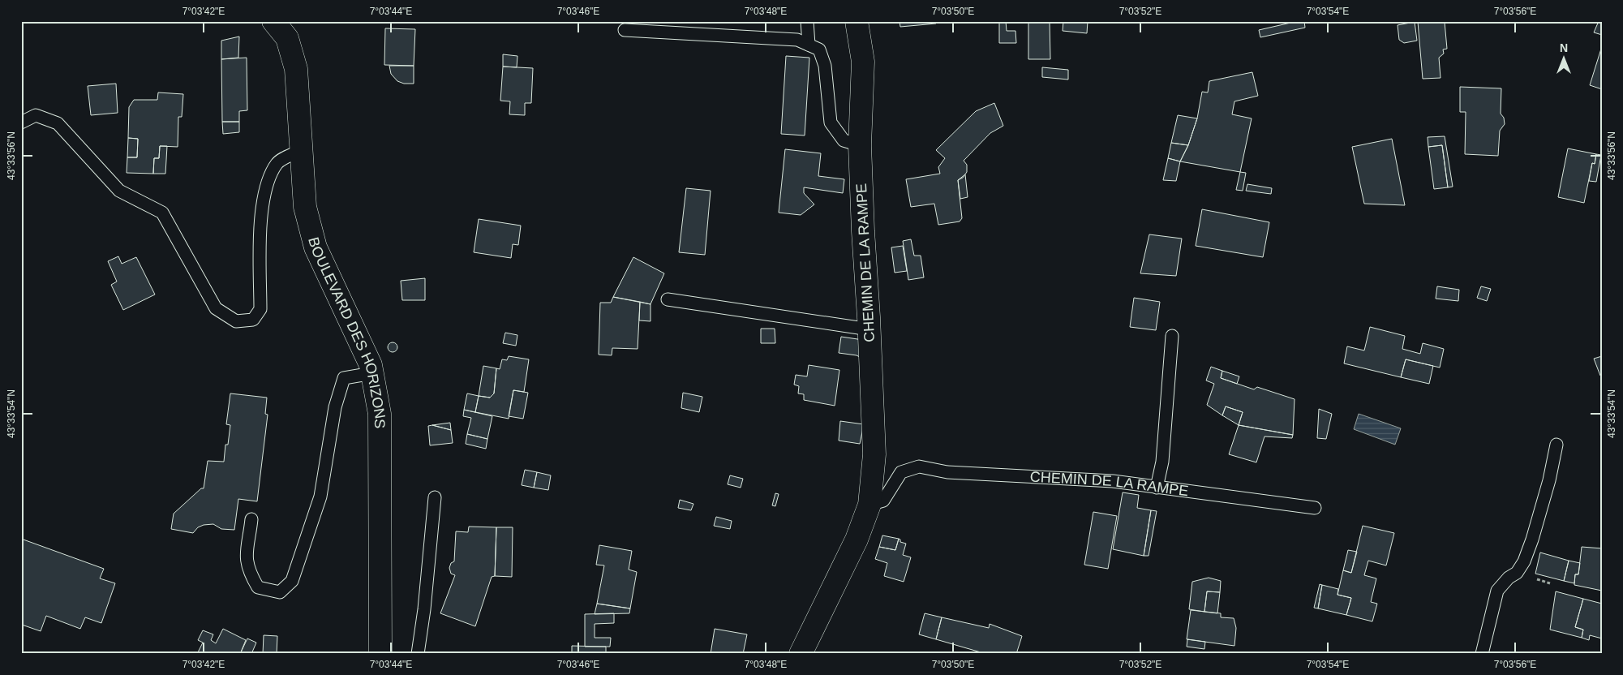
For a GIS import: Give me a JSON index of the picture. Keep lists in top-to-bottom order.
{
  "streets": {
    "street": ["CHEMIN DE LA RAMPE", "BOULEVARD DES HORIZONS"]
  },
  "north": "top",
  "coordinates": [
    "7°03'42\"E",
    "7°03'44\"E",
    "7°03'46\"E",
    "7°03'48\"E",
    "7°03'50\"E",
    "7°03'52\"E",
    "7°03'54\"E",
    "7°03'56\"E",
    "43°33'56\"N",
    "43°33'54\"N"
  ]
}
